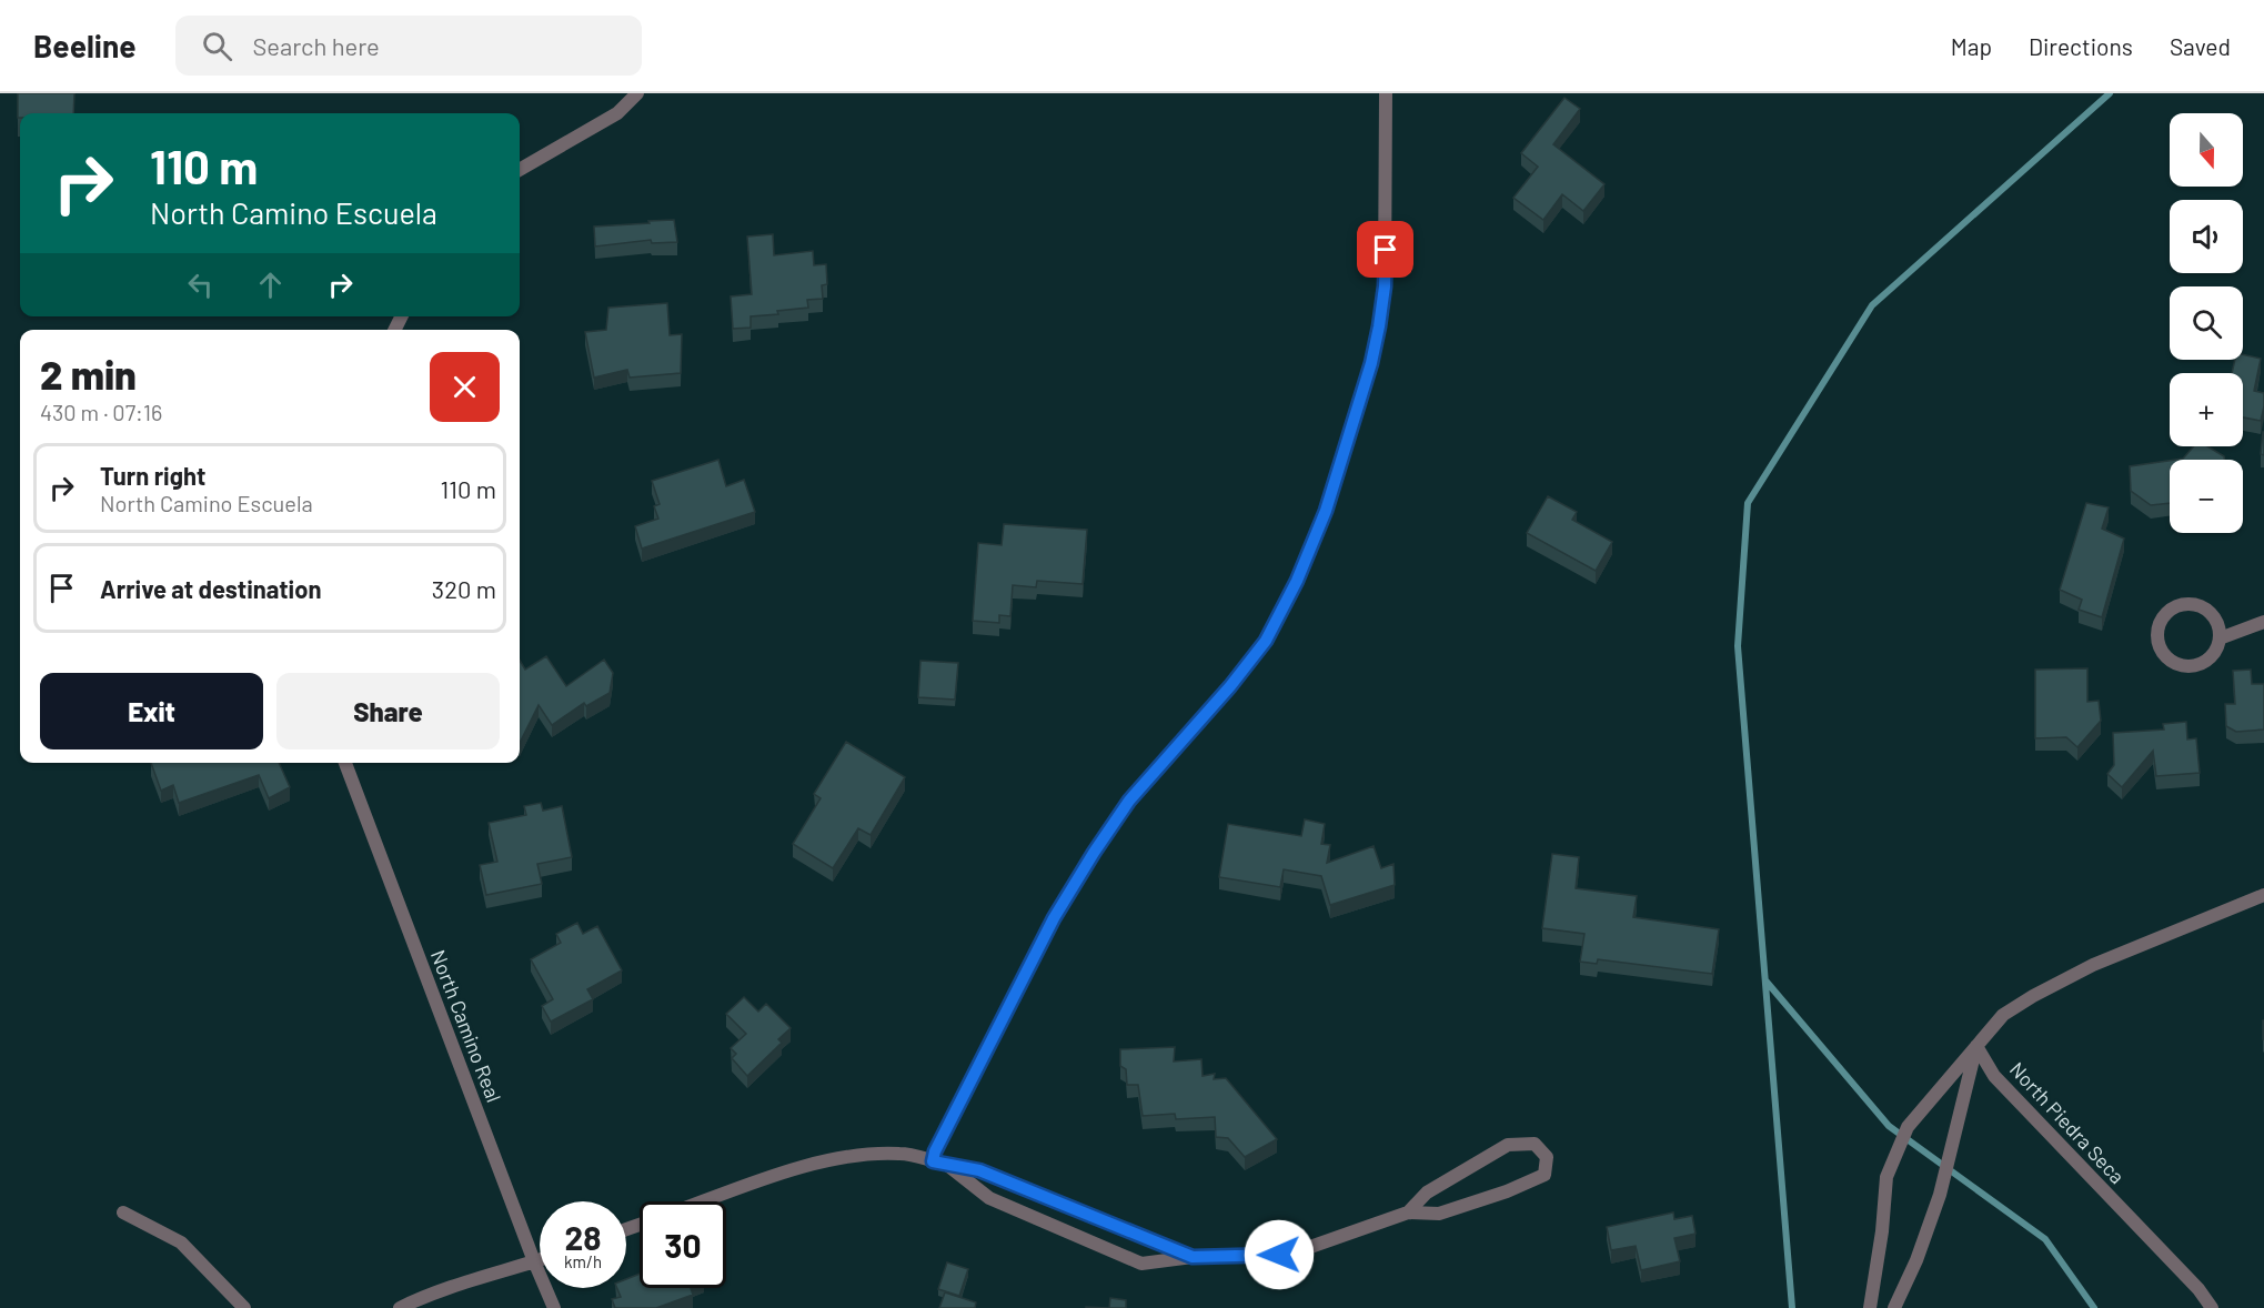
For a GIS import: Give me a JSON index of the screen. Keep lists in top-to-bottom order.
{
  "streets": {
    "street": ["North Camino Real", "North Piedra Seca"]
  },
  "north": "bottom",
  "page": {
    "header": "Beeline",
    "search": "Search here",
    "nav": ["Map", "Directions", "Saved"],
    "map_buttons": ["+", "−"],
    "turn": ["110 m", "North Camino Escuela"],
    "heading": ["2 min", "430 m · 07:16"],
    "list": [
      {
        "name": "Turn right",
        "note": "North Camino Escuela",
        "value": "110 m"
      },
      {
        "name": "Arrive at destination",
        "value": "320 m"
      }
    ],
    "buttons": ["Exit", "Share"],
    "speed": "28 km/h",
    "limit": "30"
  }
}
